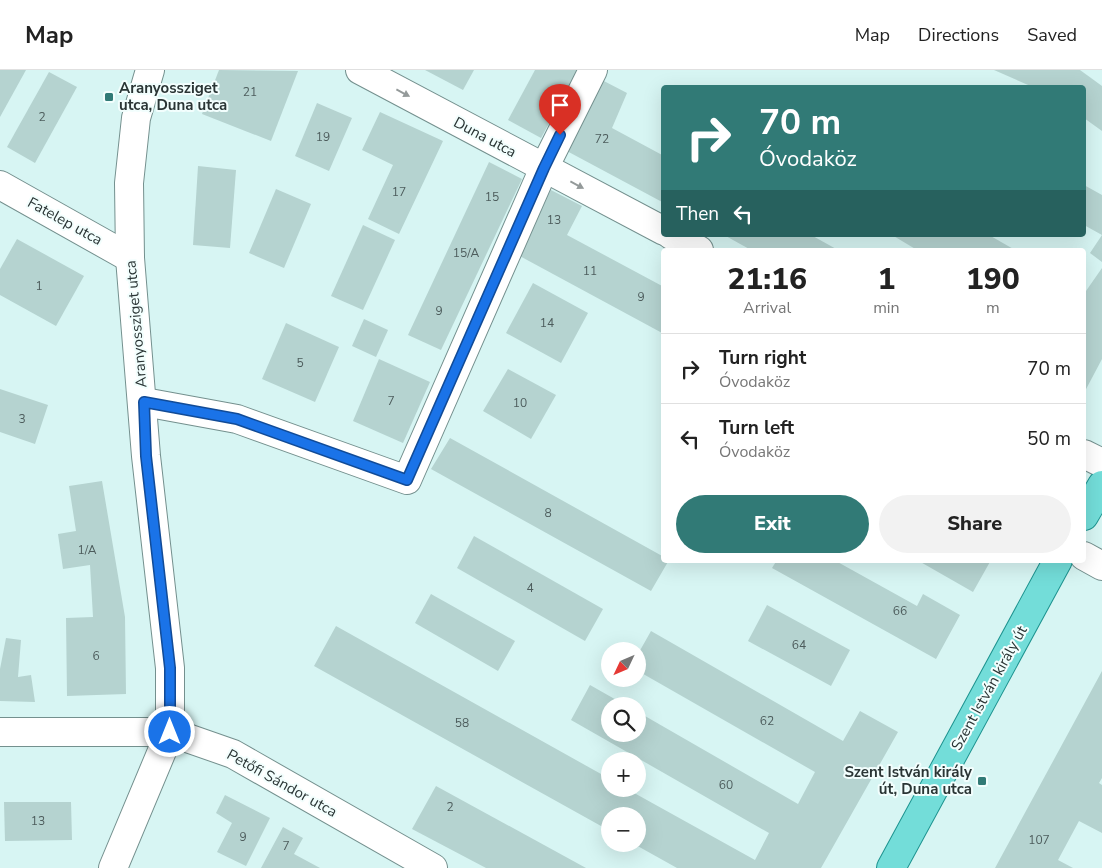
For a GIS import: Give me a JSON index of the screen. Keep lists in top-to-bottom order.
{
  "streets": {
    "main road": ["Szent István király út"],
    "street": [
      "Duna utca",
      "Fatelep utca",
      "Aranyossziget utca",
      "Petőfi Sándor utca"
    ]
  },
  "crossings": [
    ["Fatelep utca", "Aranyossziget utca"],
    ["Aranyossziget utca", "Petőfi Sándor utca"]
  ],
  "one_way": ["Duna utca"],
  "places": {
    "transit": ["Aranyossziget utca, Duna utca", "Szent István király út, Duna utca"]
  },
  "house_numbers": [
    "21",
    "2",
    "19",
    "72",
    "17",
    "15",
    "13",
    "15/A",
    "11",
    "1",
    "9",
    "9",
    "14",
    "5",
    "7",
    "10",
    "3",
    "8",
    "1/A",
    "4",
    "66",
    "64",
    "6",
    "62",
    "58",
    "60",
    "2",
    "13",
    "9",
    "107",
    "7"
  ],
  "north": "bottom left",
  "page": {
    "header": "Map",
    "nav": ["Map", "Directions", "Saved"],
    "turn": ["70 m", "Óvodaköz"],
    "then": "Then",
    "eta": [
      "21:16",
      "Arrival",
      "1",
      "min",
      "190",
      "m"
    ],
    "list": [
      {
        "name": "Turn right",
        "note": "Óvodaköz",
        "value": "70 m"
      },
      {
        "name": "Turn left",
        "note": "Óvodaköz",
        "value": "50 m"
      }
    ],
    "buttons": ["Exit", "Share"],
    "map_buttons": ["+", "−"]
  }
}
